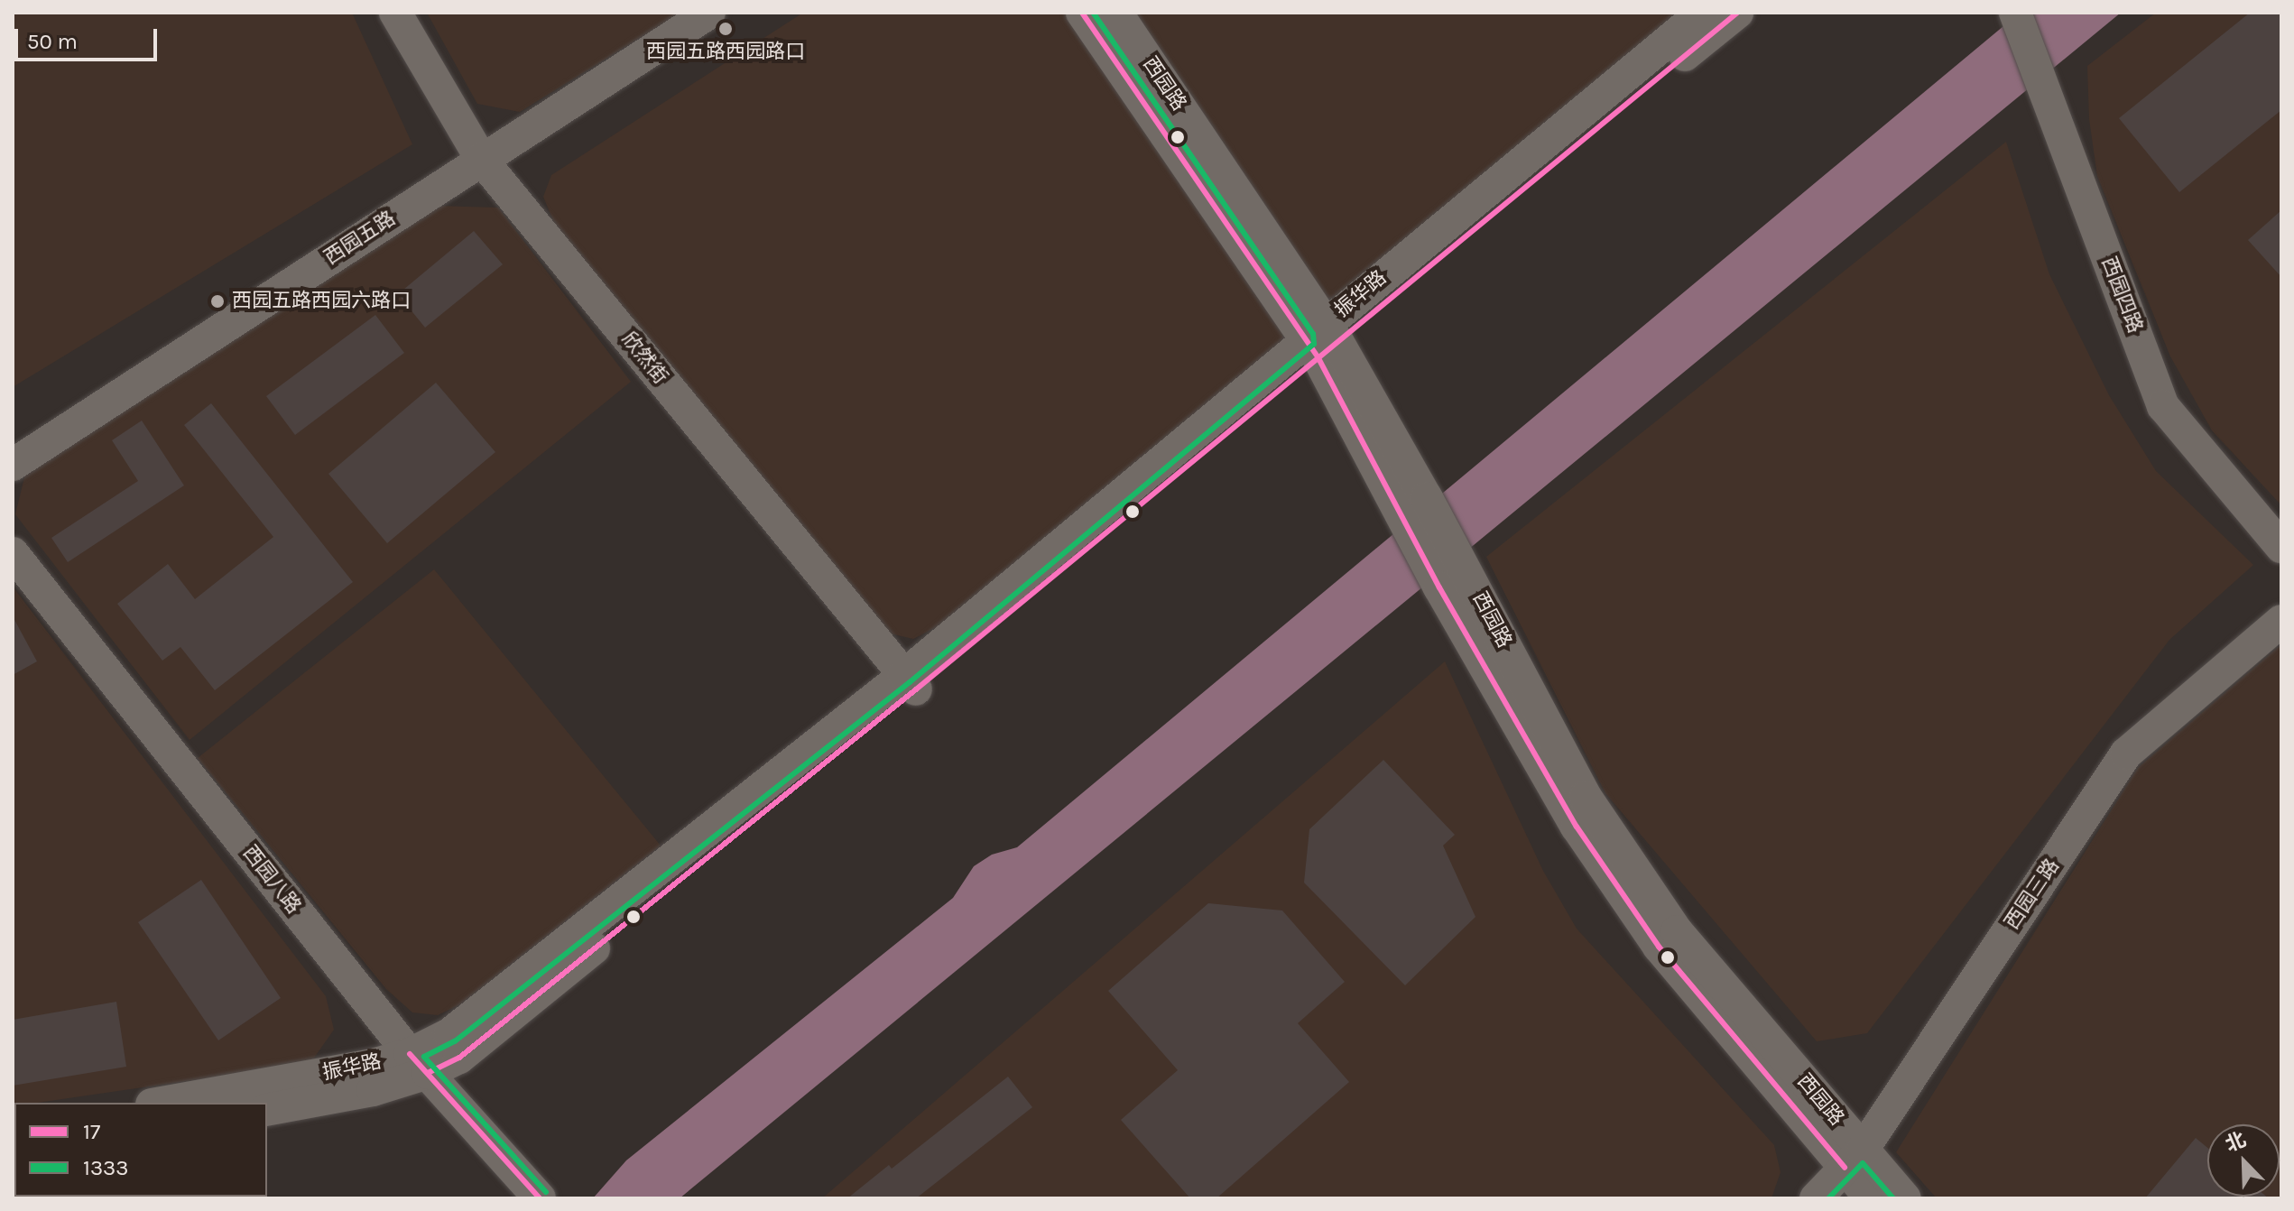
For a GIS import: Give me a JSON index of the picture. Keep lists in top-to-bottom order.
{
  "streets": {
    "main road": [
      "西园路",
      "西园五路",
      "振华路",
      "西园四路",
      "欣然街",
      "西园八路",
      "西园三路"
    ]
  },
  "crossings": [
    ["西园路", "振华路"],
    ["西园路", "西园三路"],
    ["西园五路", "欣然街"],
    ["振华路", "欣然街"],
    ["振华路", "西园八路"]
  ],
  "places": ["西园五路西园路口", "西园五路西园六路口"],
  "lines": ["transit line 17", "transit line 1333"],
  "legend": ["17", "1333"],
  "scale_bar": "50 m",
  "north": "top left"
}
